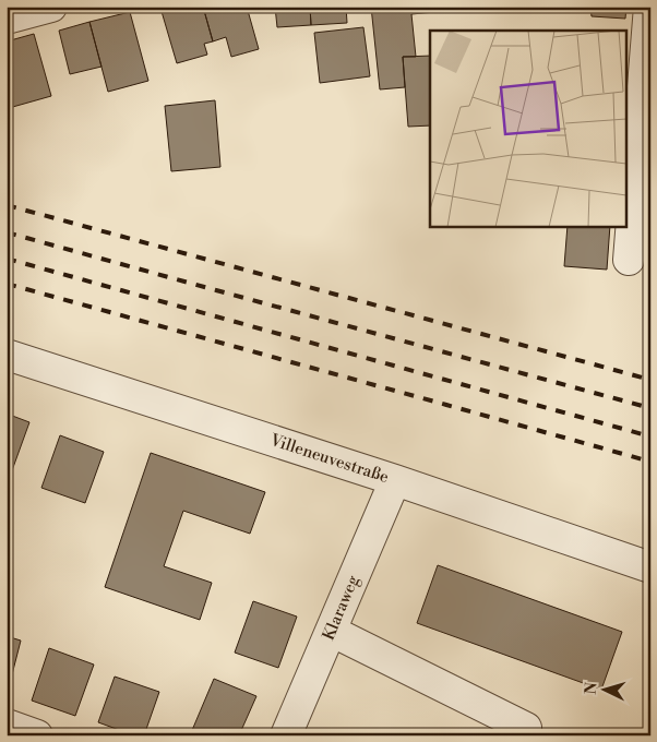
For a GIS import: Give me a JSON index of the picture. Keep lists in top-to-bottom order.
{
  "streets": {
    "street": ["Villeneuvestraße", "Klaraweg"]
  },
  "crossings": [
    ["Villeneuvestraße", "Klaraweg"]
  ],
  "north": "left"
}
